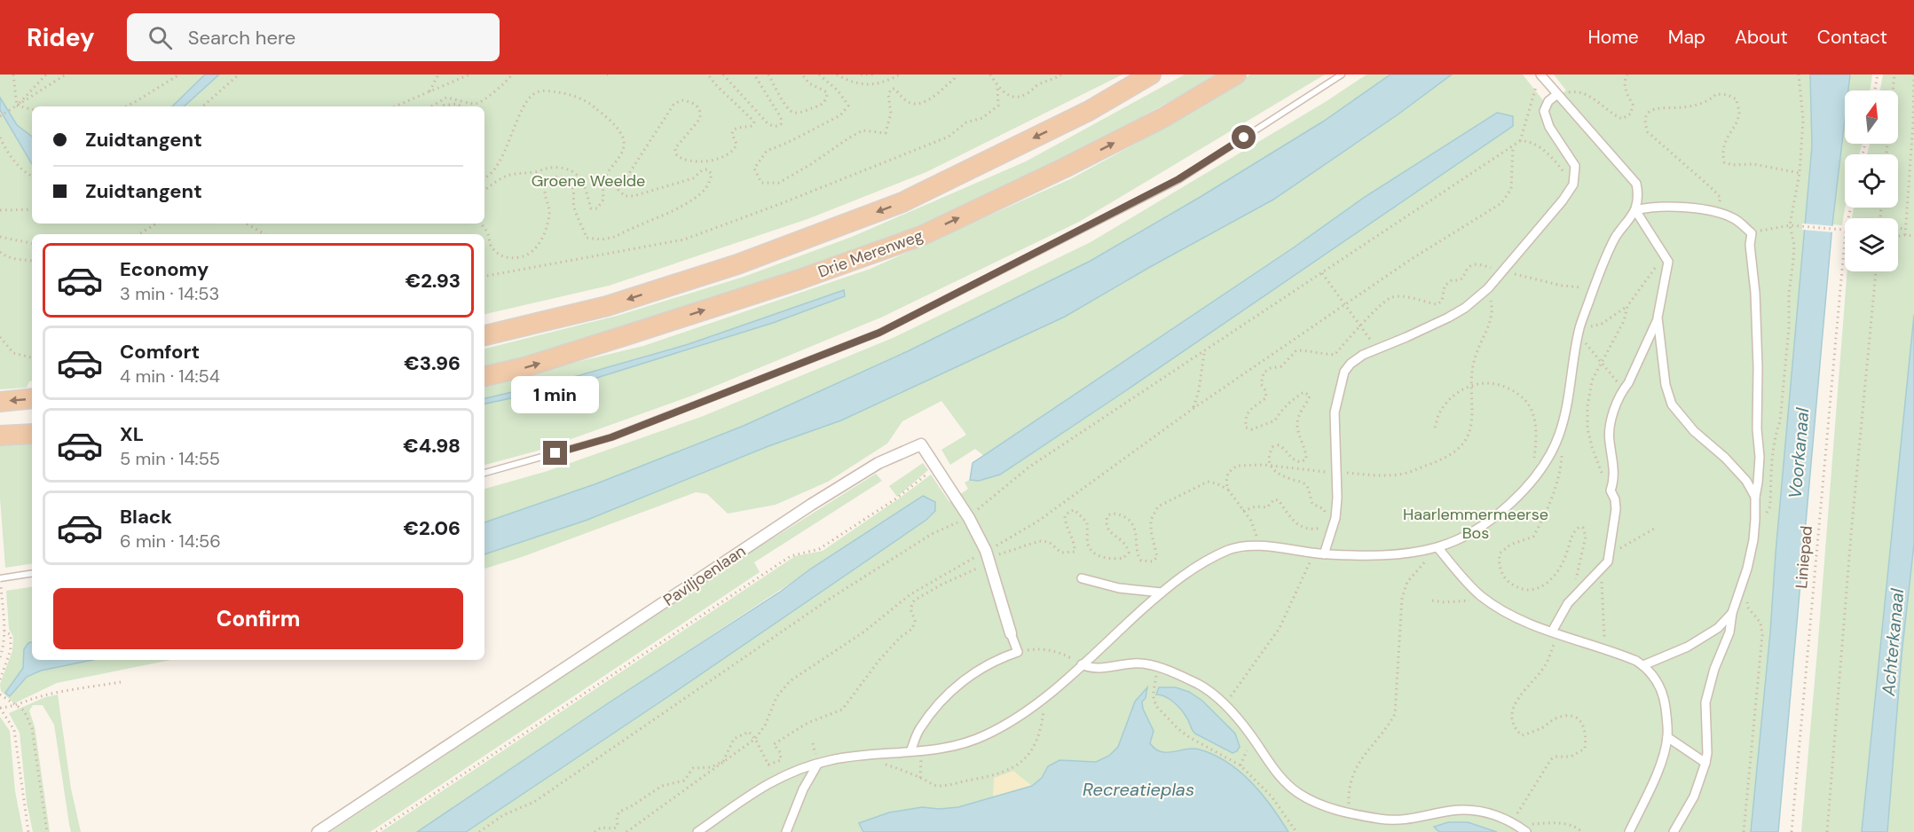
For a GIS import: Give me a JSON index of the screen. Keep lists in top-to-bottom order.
{
  "streets": {
    "highway": ["Drie Merenweg"],
    "street": ["Paviljoenlaan"],
    "path": ["Liniepad"]
  },
  "water": ["Voorkanaal", "Achterkanaal", "Recreatieplas"],
  "parks": ["Groene Weelde", "Haarlemmermeerse Bos"],
  "north": "top",
  "page": {
    "header": "Ridey",
    "search": "Search here",
    "nav": [
      "Home",
      "Map",
      "About",
      "Contact"
    ],
    "banner": ["Zuidtangent", "Zuidtangent"],
    "list": [
      {
        "name": "Economy",
        "note": "3 min · 14:53",
        "value": "€2.93"
      },
      {
        "name": "Comfort",
        "note": "4 min · 14:54",
        "value": "€3.96"
      },
      {
        "name": "XL",
        "note": "5 min · 14:55",
        "value": "€4.98"
      },
      {
        "name": "Black",
        "note": "6 min · 14:56",
        "value": "€2.06"
      }
    ],
    "bubble": "1 min",
    "buttons": "Confirm"
  }
}
